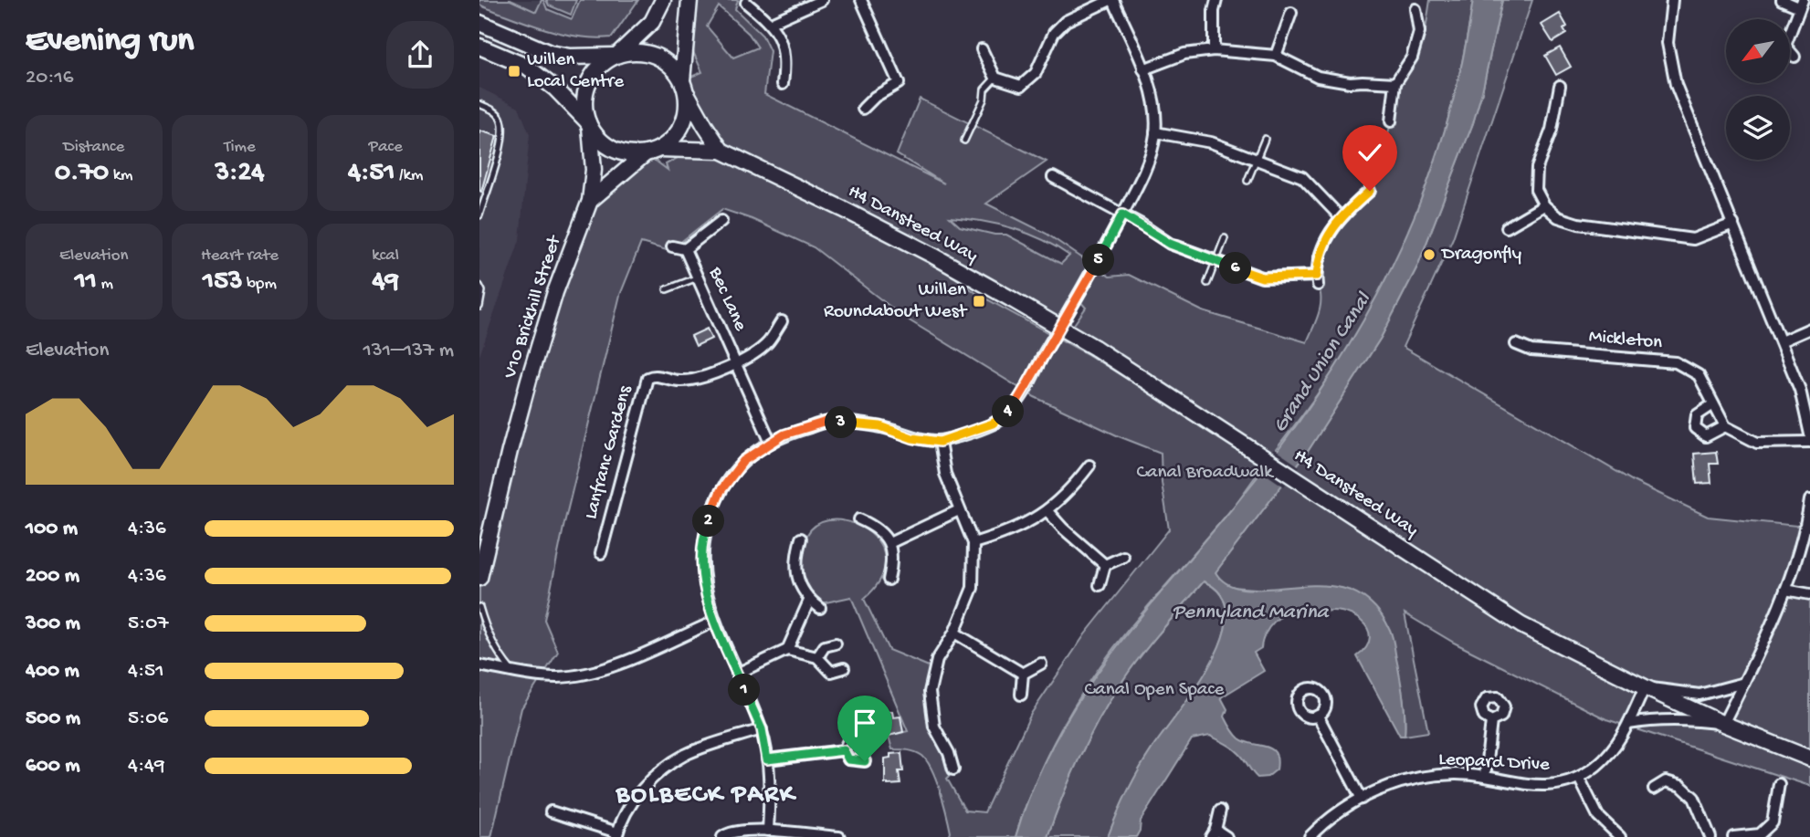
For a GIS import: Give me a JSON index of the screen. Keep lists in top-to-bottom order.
{
  "streets": {
    "street": [
      "H4 Dansteed Way",
      "Bec Lane",
      "V10 Brickhill Street",
      "Mickleton",
      "Lanfranc Gardens",
      "Leopard Drive"
    ]
  },
  "crossings": [
    ["H4 Dansteed Way", "V10 Brickhill Street"],
    ["H4 Dansteed Way", "Leopard Drive"],
    ["Bec Lane", "Lanfranc Gardens"]
  ],
  "districts": ["BOLBECK PARK"],
  "water": ["Grand Union Canal", "Pennyland Marina"],
  "parks": ["Canal Broadwalk", "Canal Open Space"],
  "places": {
    "transit": ["Willen Local Centre", "Willen Roundabout West"],
    "other": ["Dragonfly"]
  },
  "north": "bottom left",
  "page": {
    "heading": ["Evening run", "20:16"],
    "stats": [
      ["Distance", "0.70 km"],
      ["Time", "3:24"],
      ["Pace", "4:51 /km"],
      ["Elevation", "11 m"],
      ["Heart rate", "153 bpm"],
      ["kcal", "49"]
    ],
    "pins": [
      "5",
      "6",
      "4",
      "3",
      "2",
      "1"
    ],
    "chart": ["Elevation", "131–137 m"],
    "list": [
      {
        "name": "100 m",
        "note": "4:36"
      },
      {
        "name": "200 m",
        "note": "4:36"
      },
      {
        "name": "300 m",
        "note": "5:07"
      },
      {
        "name": "400 m",
        "note": "4:51"
      },
      {
        "name": "500 m",
        "note": "5:06"
      },
      {
        "name": "600 m",
        "note": "4:49"
      }
    ]
  }
}
